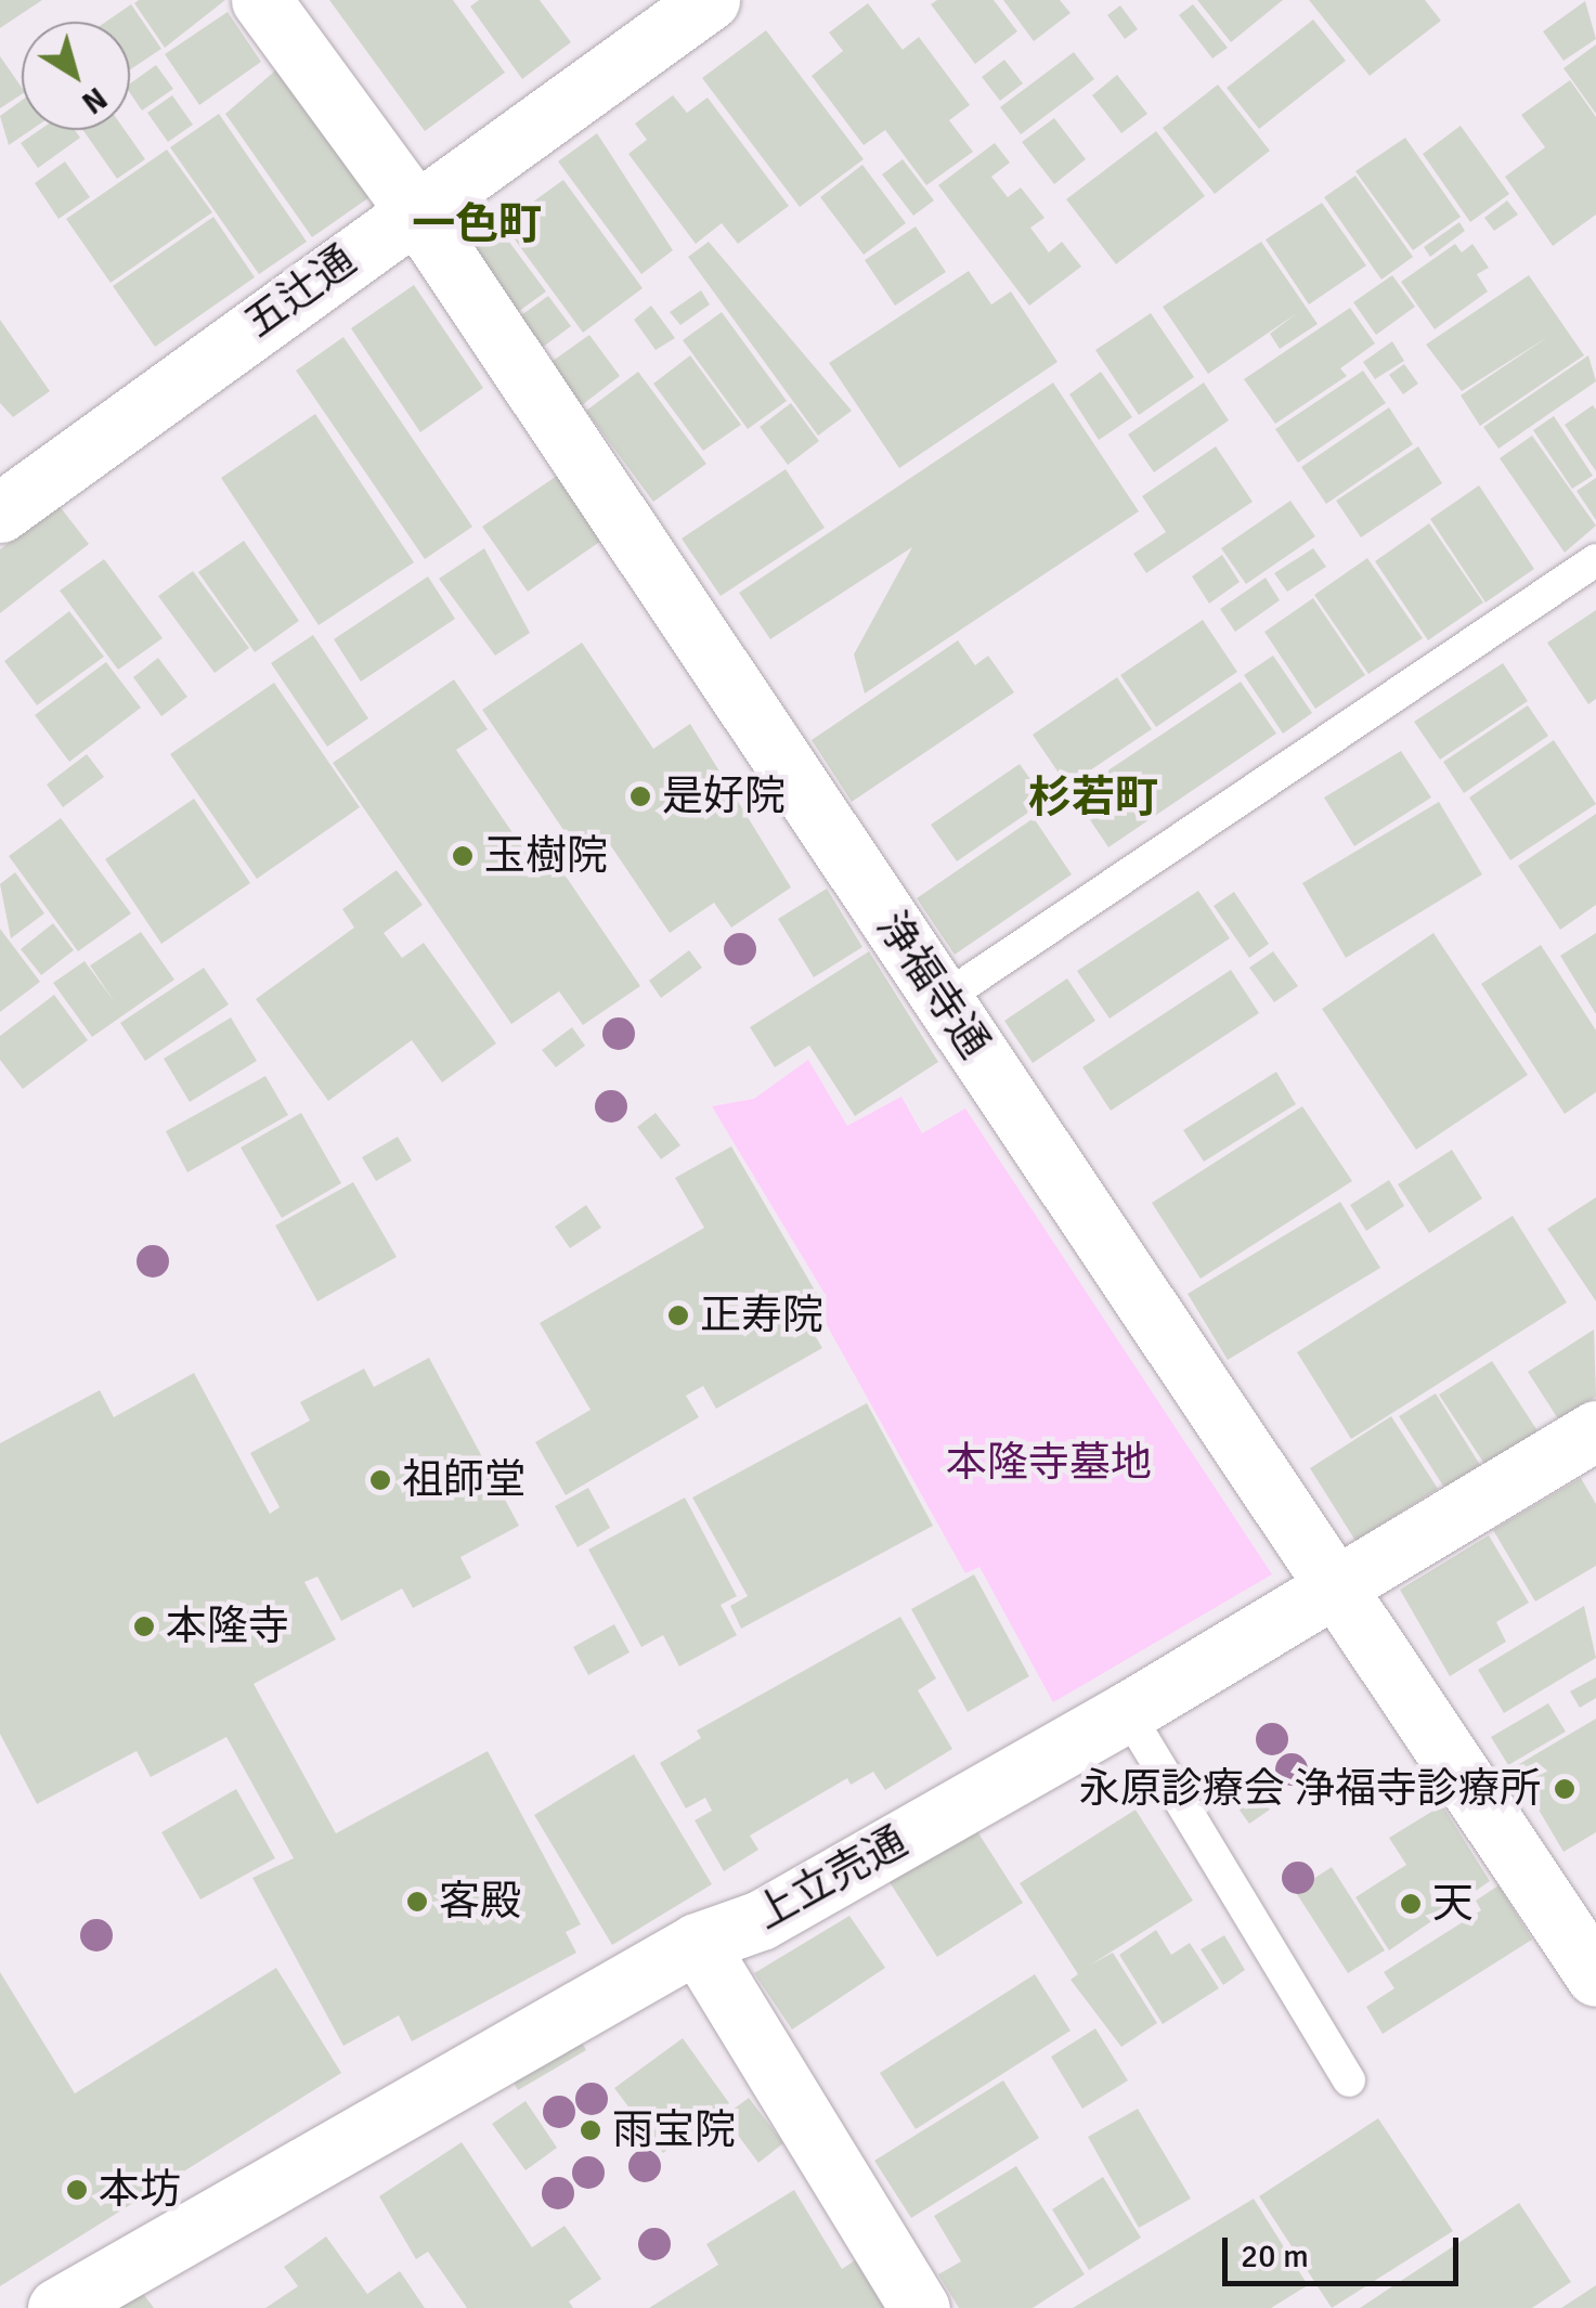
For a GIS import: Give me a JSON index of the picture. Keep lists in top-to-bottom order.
{
  "streets": {
    "street": ["五辻通", "浄福寺通", "上立売通"]
  },
  "crossings": [
    ["五辻通", "浄福寺通"],
    ["浄福寺通", "上立売通"]
  ],
  "districts": ["一色町", "杉若町"],
  "parks": ["本隆寺墓地"],
  "places": [
    "是好院",
    "玉樹院",
    "正寿院",
    "祖師堂",
    "本隆寺",
    "永原診療会 浄福寺診療所",
    "客殿",
    "天",
    "雨宝院",
    "本坊"
  ],
  "scale_bar": "20 m",
  "north": "bottom right"
}
